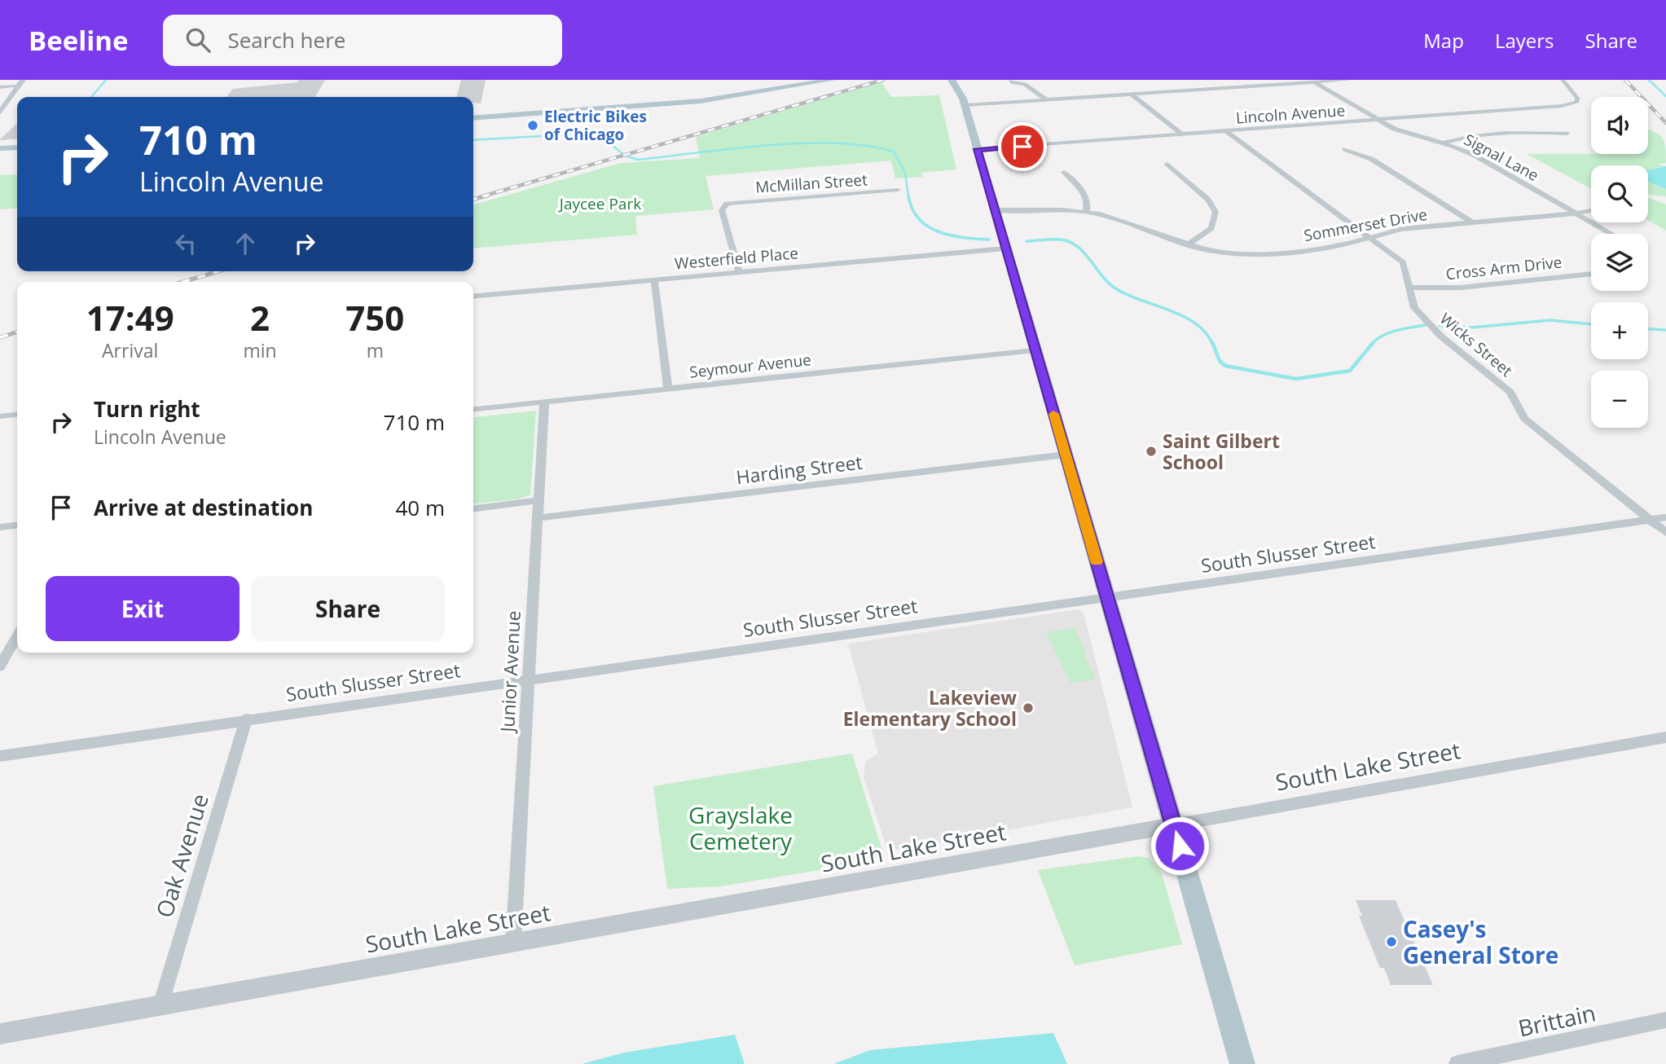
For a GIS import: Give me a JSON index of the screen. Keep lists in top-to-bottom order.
{
  "streets": {
    "street": [
      "Lincoln Avenue",
      "Signal Lane",
      "McMillan Street",
      "Sommerset Drive",
      "Westerfield Place",
      "Cross Arm Drive",
      "Wicks Street",
      "Seymour Avenue",
      "Harding Street",
      "South Slusser Street",
      "Junior Avenue",
      "South Lake Street",
      "Oak Avenue",
      "Brittain"
    ]
  },
  "crossings": [
    ["Lincoln Avenue", "Signal Lane"],
    ["Lincoln Avenue", "Wicks Street"],
    ["Signal Lane", "Sommerset Drive"],
    ["McMillan Street", "Westerfield Place"],
    ["Sommerset Drive", "Wicks Street"],
    ["Cross Arm Drive", "Wicks Street"],
    ["Wicks Street", "South Slusser Street"],
    ["Seymour Avenue", "Junior Avenue"],
    ["Harding Street", "Junior Avenue"],
    ["South Slusser Street", "Junior Avenue"],
    ["South Slusser Street", "Oak Avenue"],
    ["Junior Avenue", "South Lake Street"],
    ["South Lake Street", "Oak Avenue"]
  ],
  "parks": ["Jaycee Park", "Grayslake Cemetery"],
  "places": [
    "Electric Bikes of Chicago",
    "Saint Gilbert School",
    "Lakeview Elementary School",
    "Casey's General Store"
  ],
  "page": {
    "header": "Beeline",
    "search": "Search here",
    "nav": ["Map", "Layers", "Share"],
    "map_buttons": ["+", "−"],
    "turn": ["710 m", "Lincoln Avenue"],
    "eta": [
      "17:49",
      "Arrival",
      "2",
      "min",
      "750",
      "m"
    ],
    "list": [
      {
        "name": "Turn right",
        "note": "Lincoln Avenue",
        "value": "710 m"
      },
      {
        "name": "Arrive at destination",
        "value": "40 m"
      }
    ],
    "buttons": ["Exit", "Share"]
  }
}
